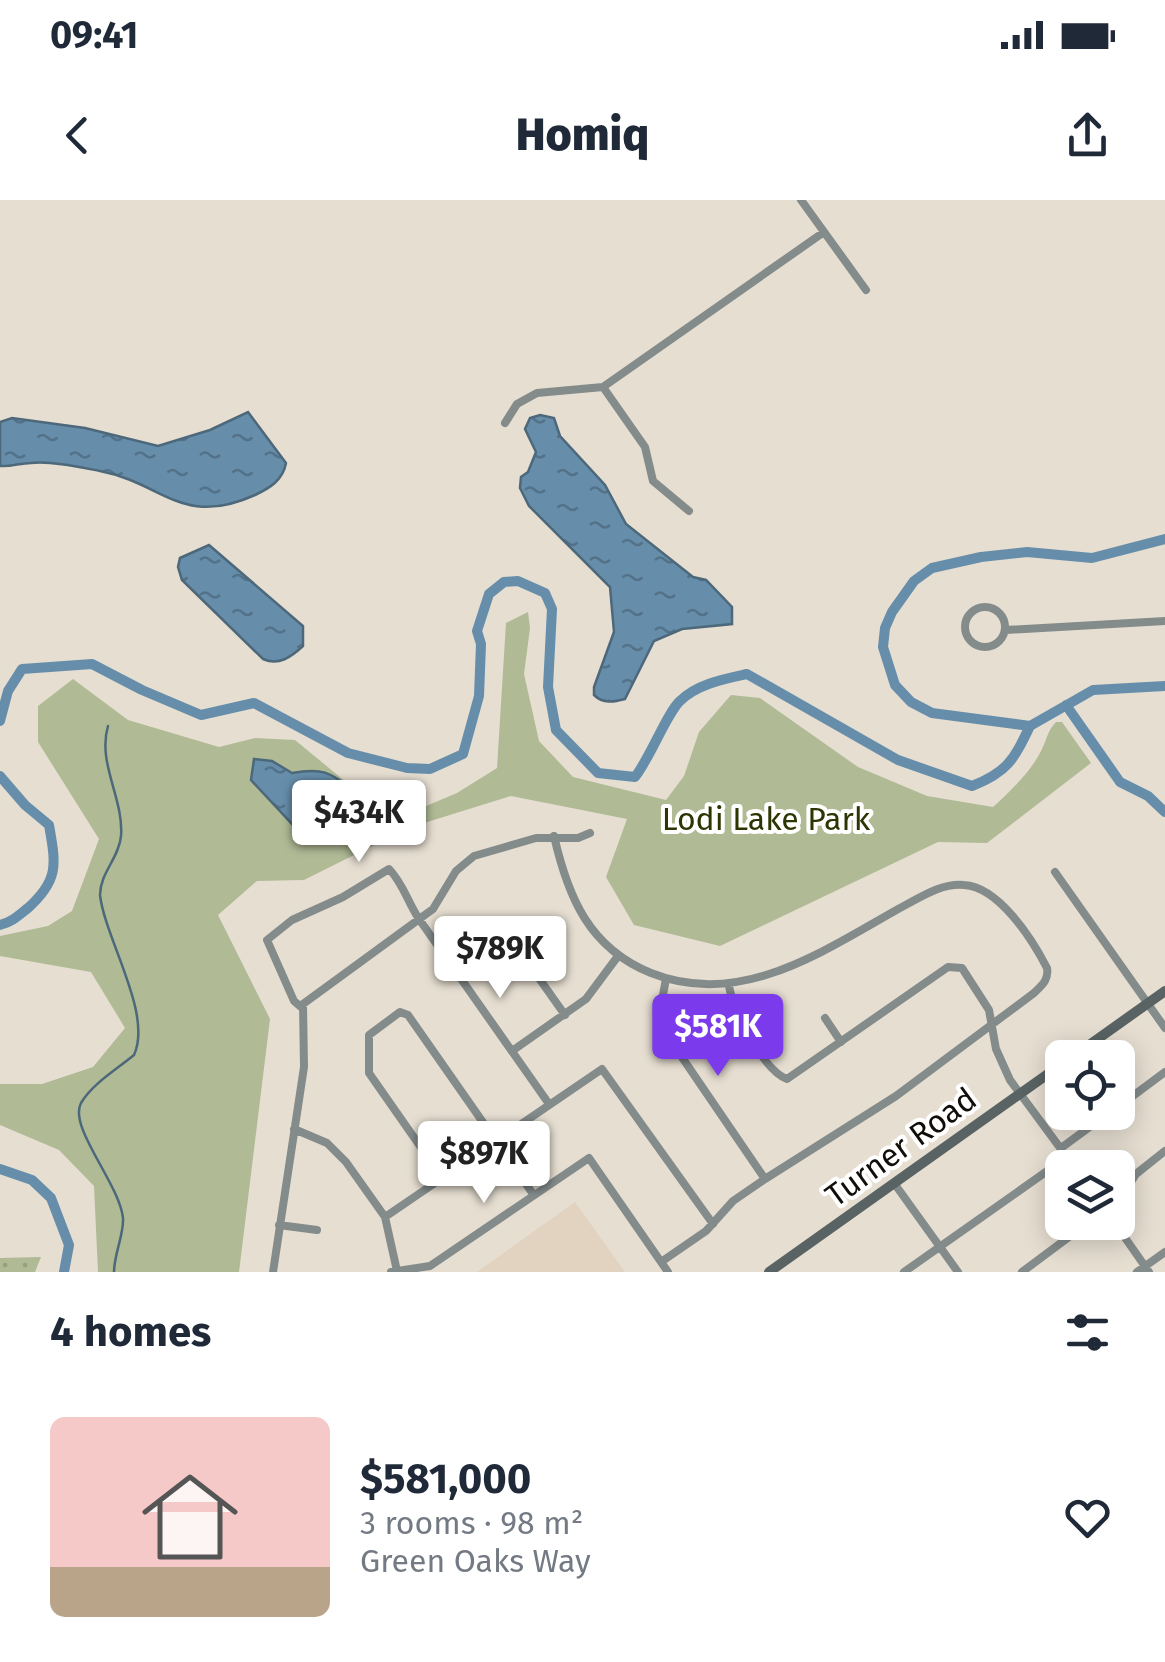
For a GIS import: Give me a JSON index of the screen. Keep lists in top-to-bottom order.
{
  "streets": {
    "main road": ["Turner Road"]
  },
  "parks": ["Lodi Lake Park"],
  "page": {
    "status": "09:41",
    "header": "Homiq",
    "price": [
      "$434K",
      "$789K",
      "$581K",
      "$897K"
    ],
    "heading": "4 homes",
    "list": [
      {
        "name": "$581,000",
        "note": "3 rooms · 98 m² · Green Oaks Way"
      }
    ]
  }
}
